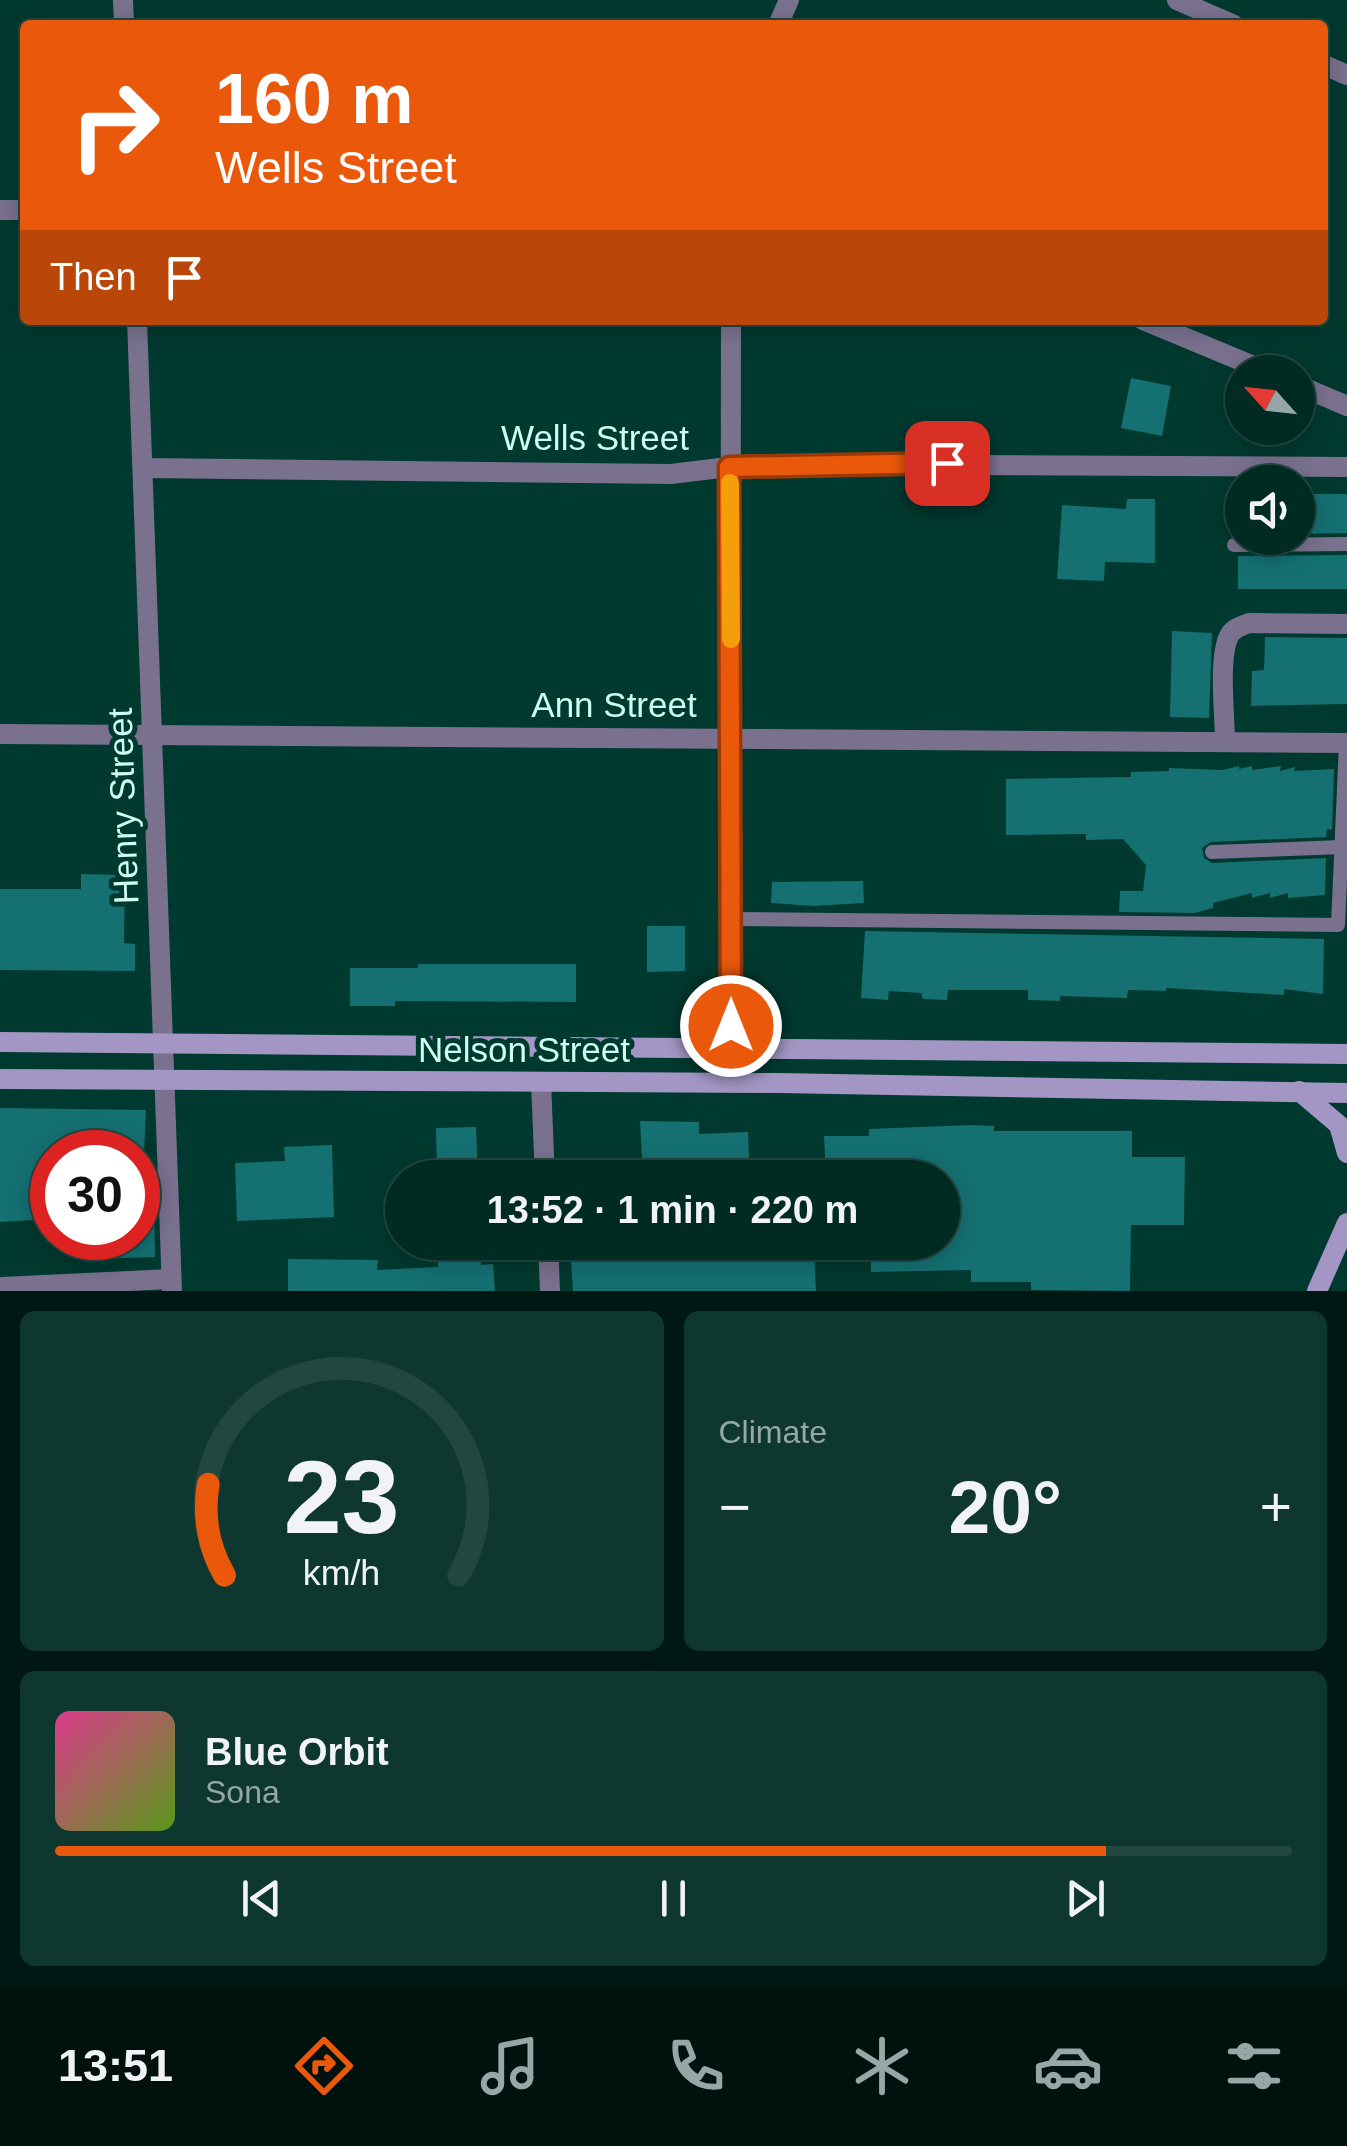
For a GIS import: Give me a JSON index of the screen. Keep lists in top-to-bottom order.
{
  "streets": {
    "main road": ["Nelson Street"],
    "street": ["Wells Street", "Ann Street", "Henry Street"]
  },
  "crossings": [
    ["Wells Street", "Henry Street"],
    ["Ann Street", "Henry Street"],
    ["Henry Street", "Nelson Street"]
  ],
  "north": "top left",
  "page": {
    "turn": ["160 m", "Wells Street"],
    "then": "Then",
    "limit": "30",
    "trip": "13:52 · 1 min · 220 m",
    "tile": "Climate",
    "heat": ["−", "20°", "+"],
    "song": ["Blue Orbit", "Sona"],
    "tabs": "13:51",
    "gauge": ["23", "km/h"]
  }
}
